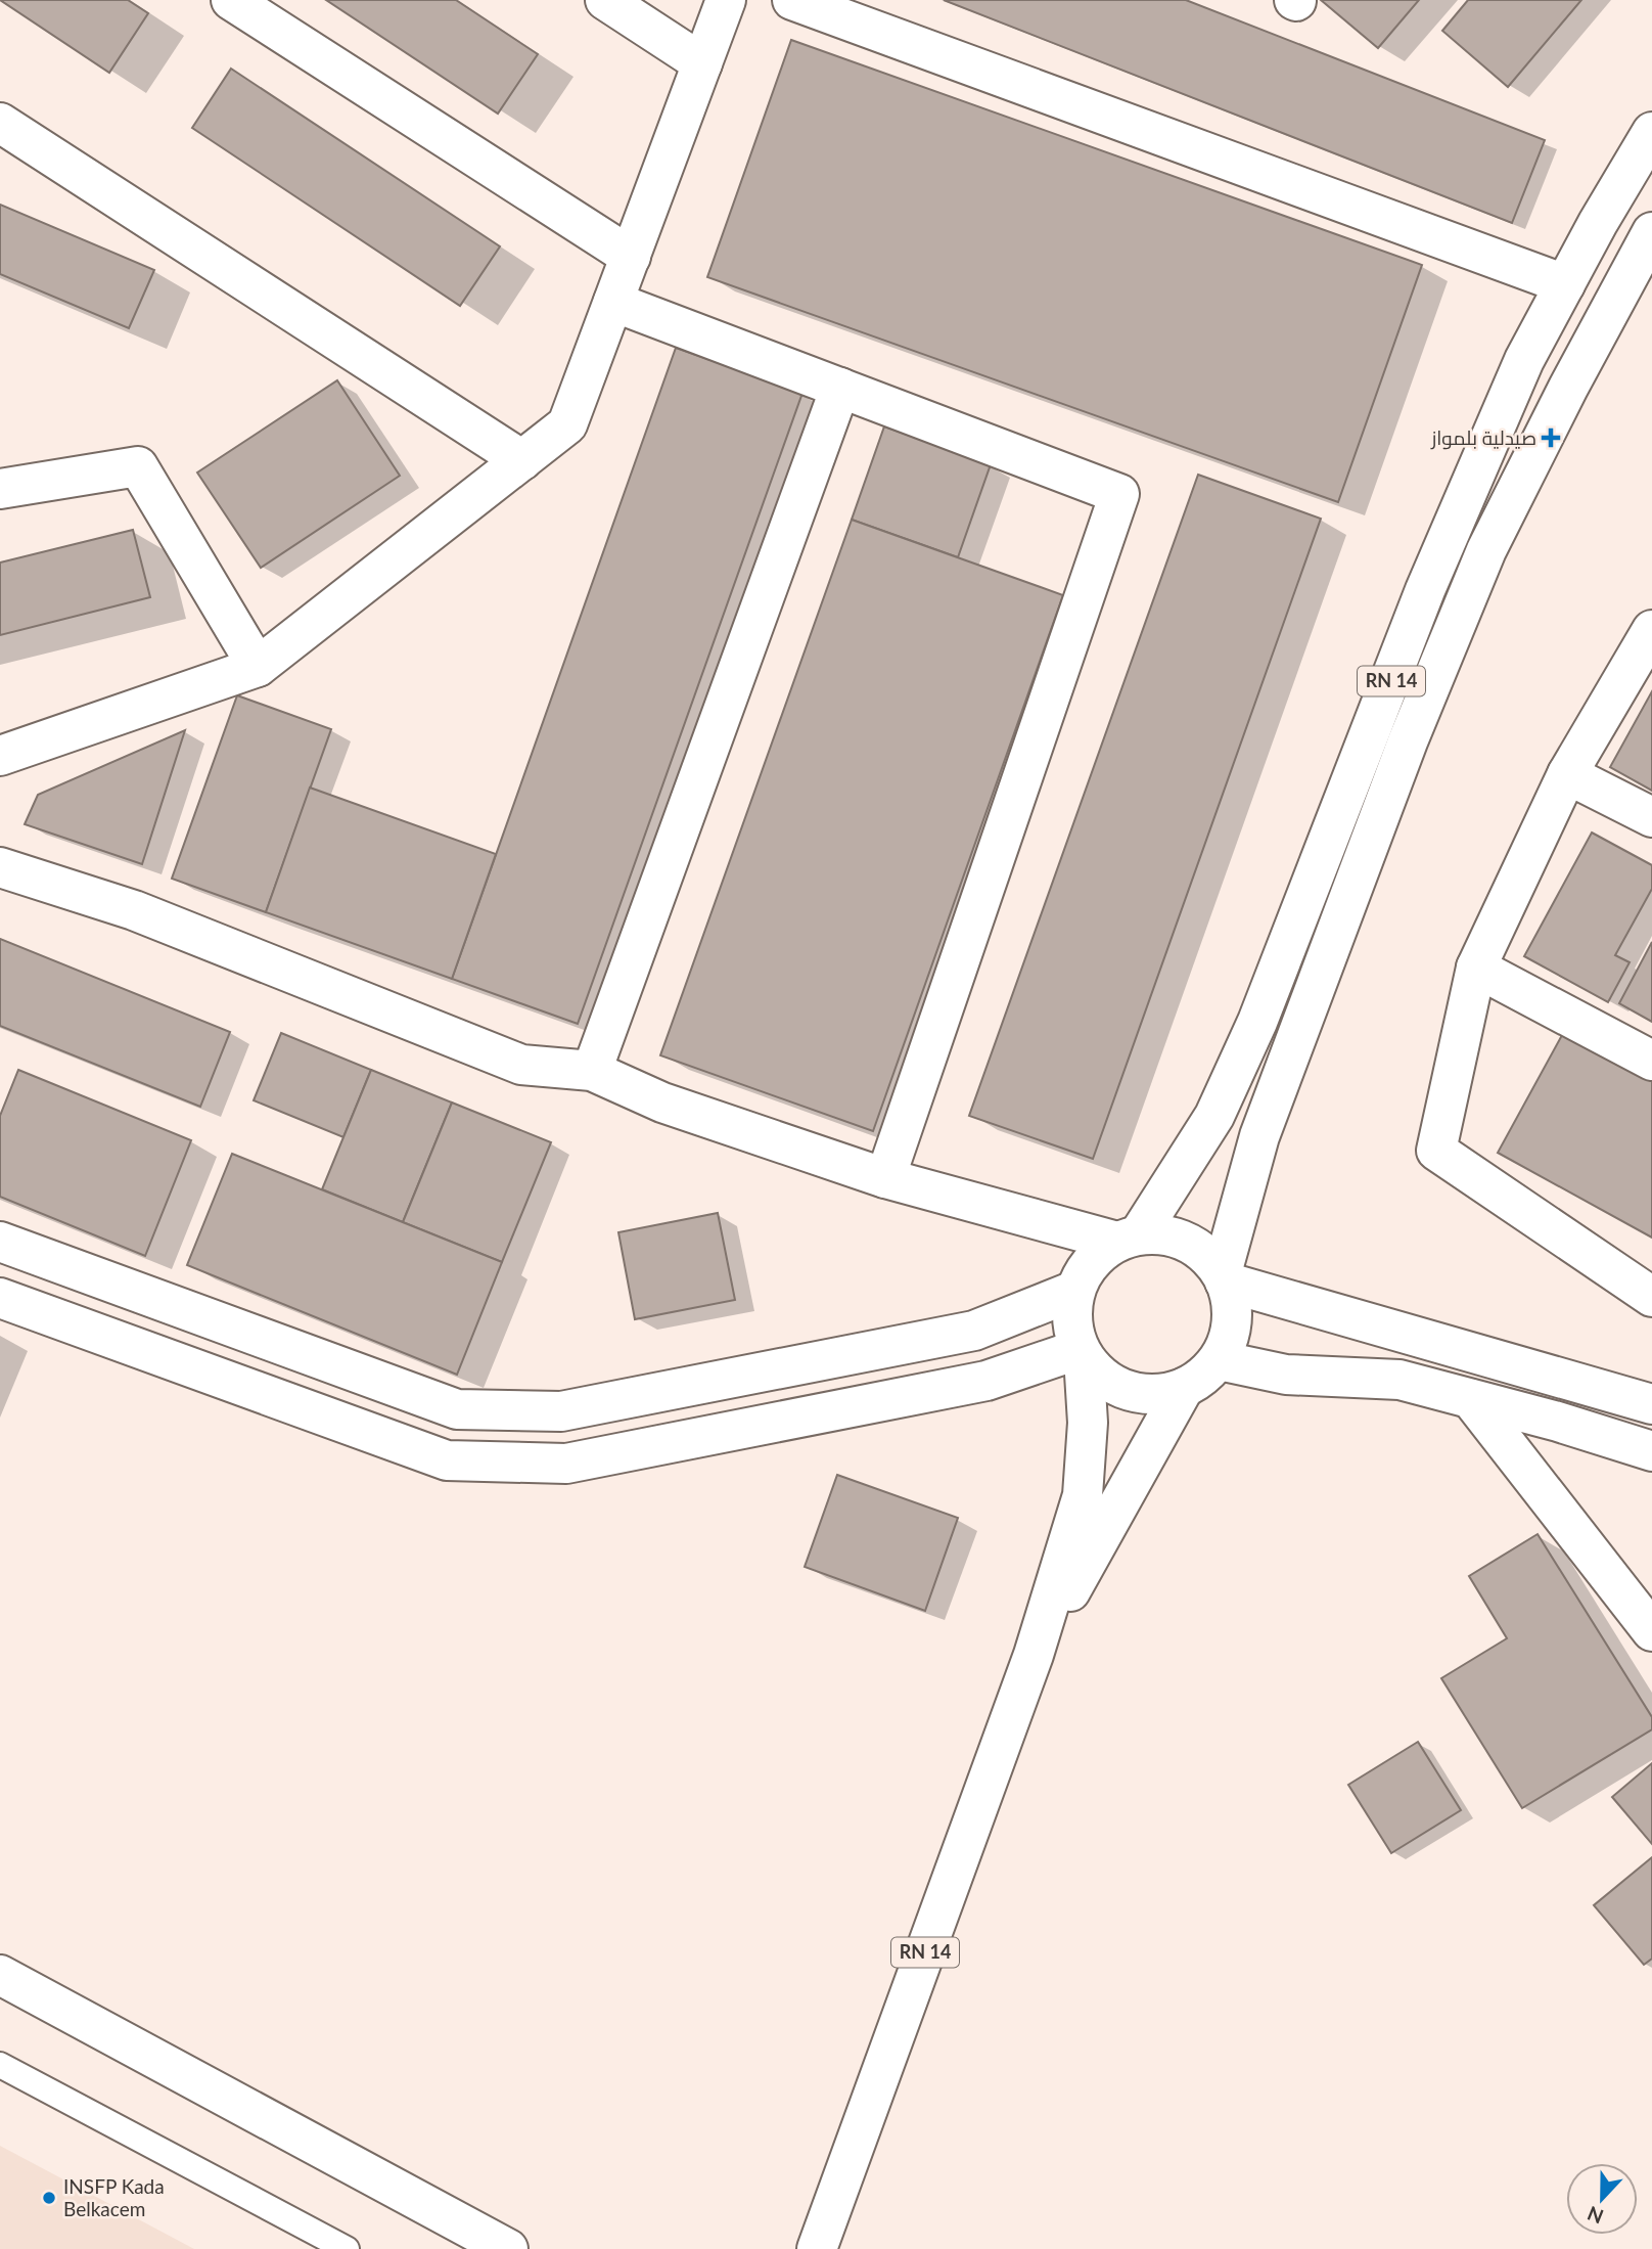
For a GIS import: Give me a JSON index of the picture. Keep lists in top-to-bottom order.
{
  "streets": {
    "main road": ["RN 14"]
  },
  "places": {
    "health": ["صيدلية بلمواز"],
    "other": ["INSFP Kada Belkacem"]
  },
  "north": "bottom"
}
